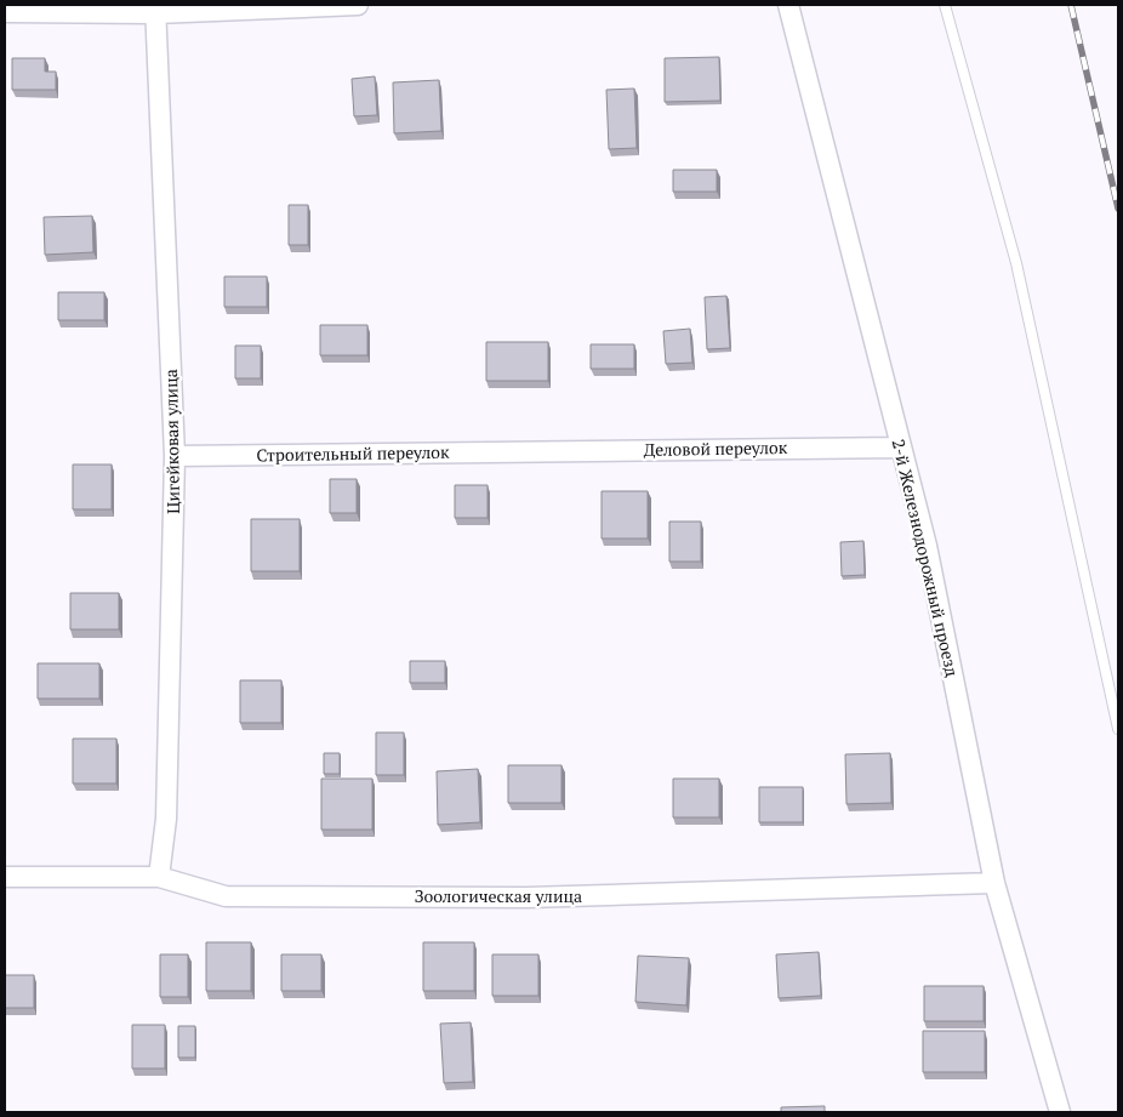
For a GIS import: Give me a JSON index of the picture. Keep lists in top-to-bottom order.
{
  "streets": {
    "street": [
      "Цигейковая улица",
      "Деловой переулок",
      "Строительный переулок",
      "2-й Железнодорожный проезд",
      "Зоологическая улица"
    ]
  },
  "crossings": [
    ["Цигейковая улица", "Строительный переулок"],
    ["Цигейковая улица", "Зоологическая улица"],
    ["Деловой переулок", "Строительный переулок"],
    ["Деловой переулок", "2-й Железнодорожный проезд"],
    ["2-й Железнодорожный проезд", "Зоологическая улица"]
  ]
}
